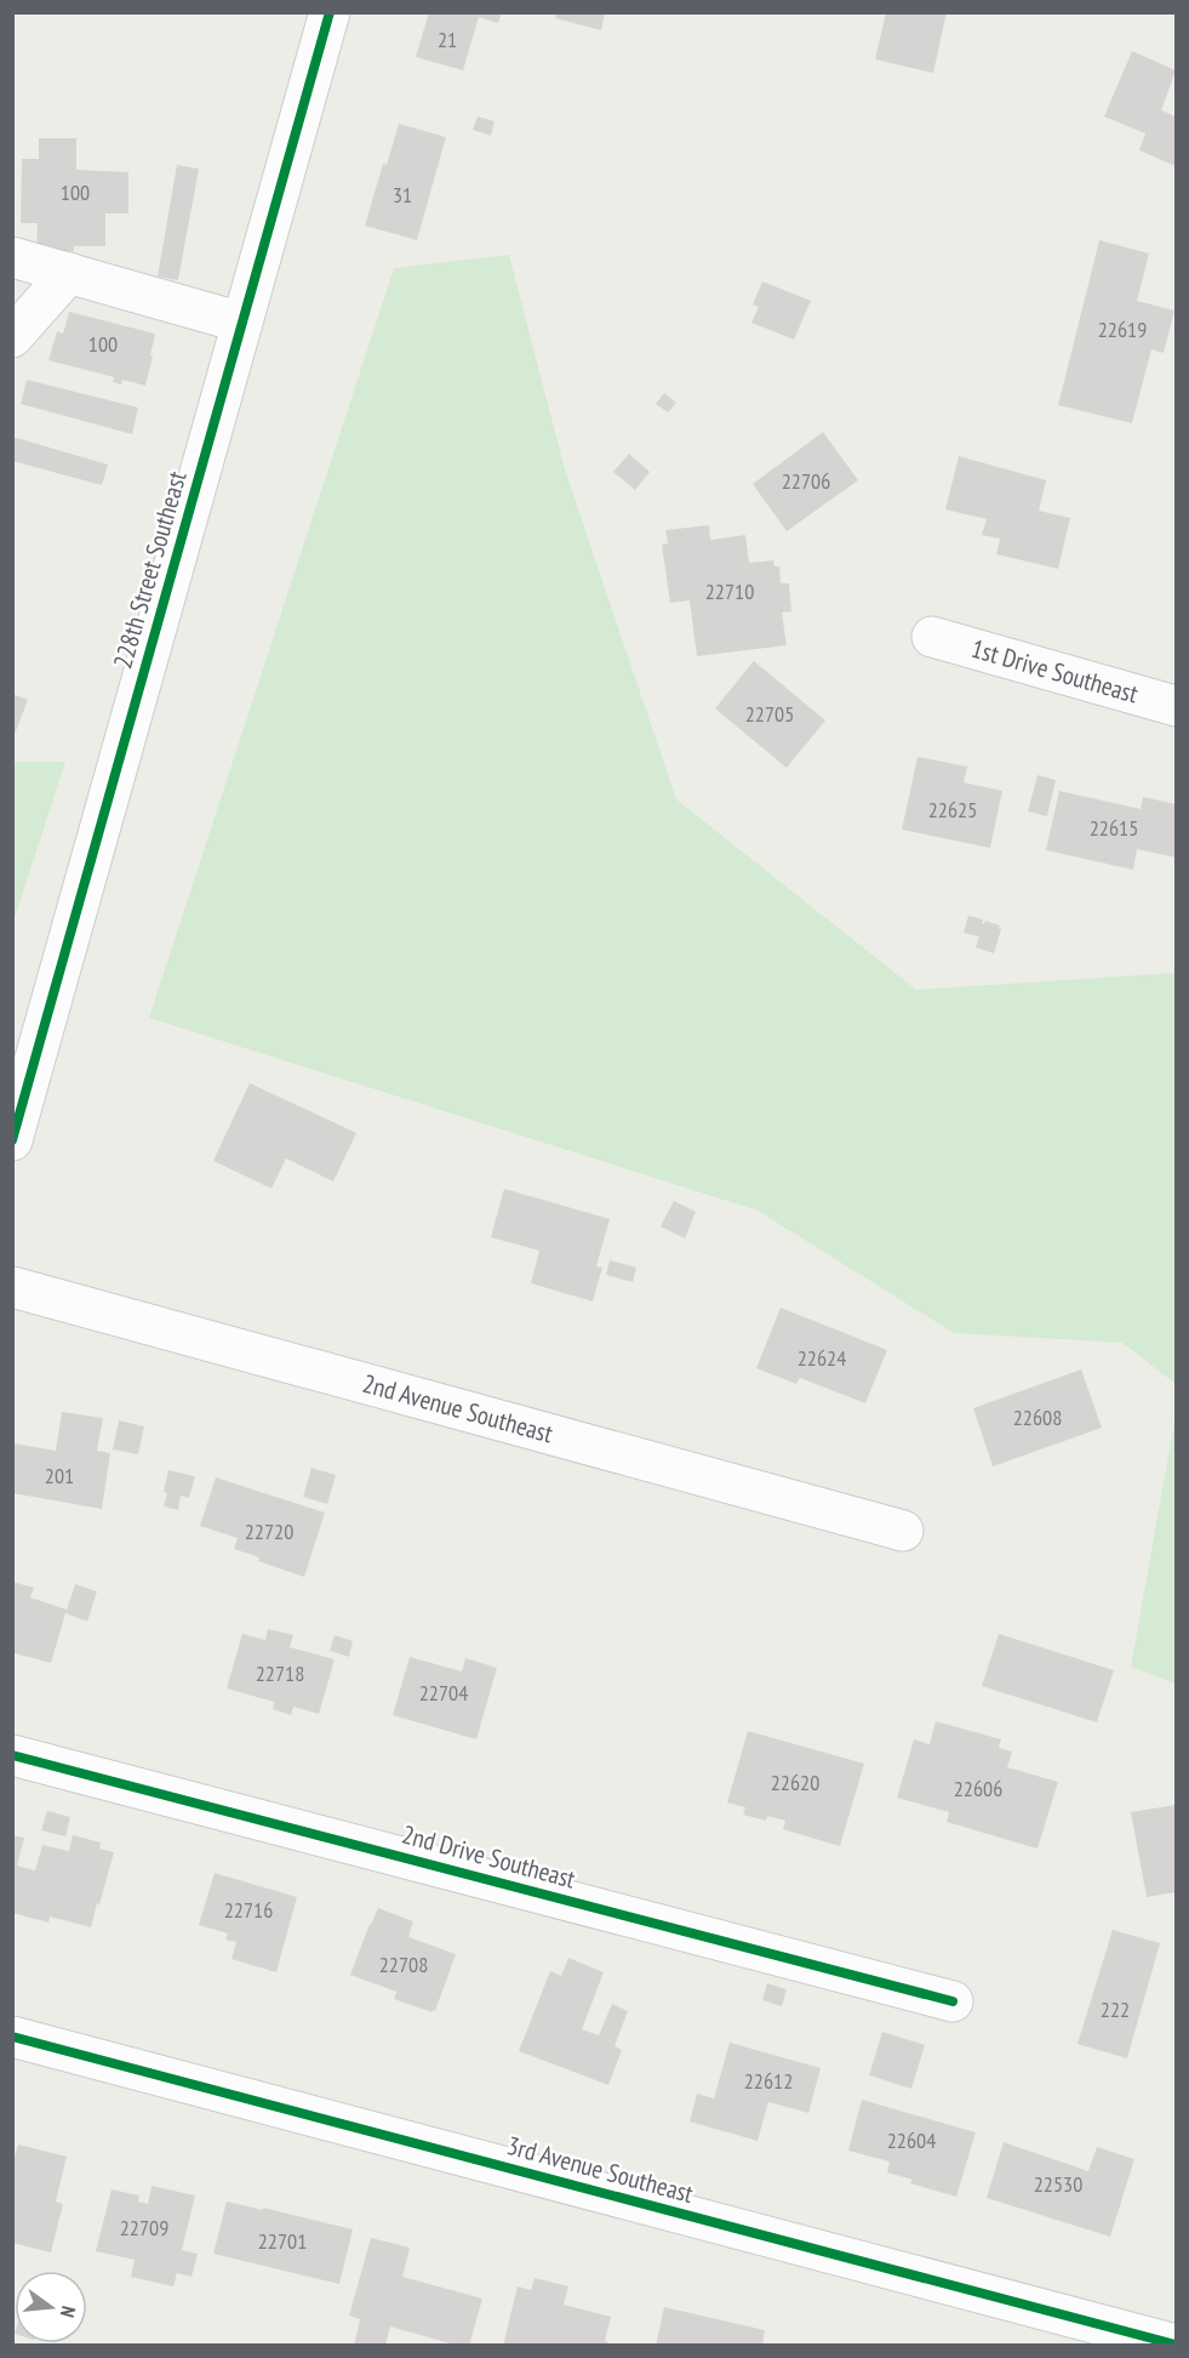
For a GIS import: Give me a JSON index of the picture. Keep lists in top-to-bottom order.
{
  "streets": {
    "street": [
      "228th Street Southeast",
      "1st Drive Southeast",
      "2nd Avenue Southeast",
      "2nd Drive Southeast",
      "3rd Avenue Southeast"
    ]
  },
  "house_numbers": [
    "21",
    "100",
    "31",
    "22619",
    "100",
    "22706",
    "22710",
    "22705",
    "22625",
    "22615",
    "22624",
    "22608",
    "201",
    "22720",
    "22718",
    "22704",
    "22620",
    "22606",
    "22716",
    "22708",
    "222",
    "22612",
    "22604",
    "22530",
    "22709",
    "22701"
  ],
  "north": "right"
}
